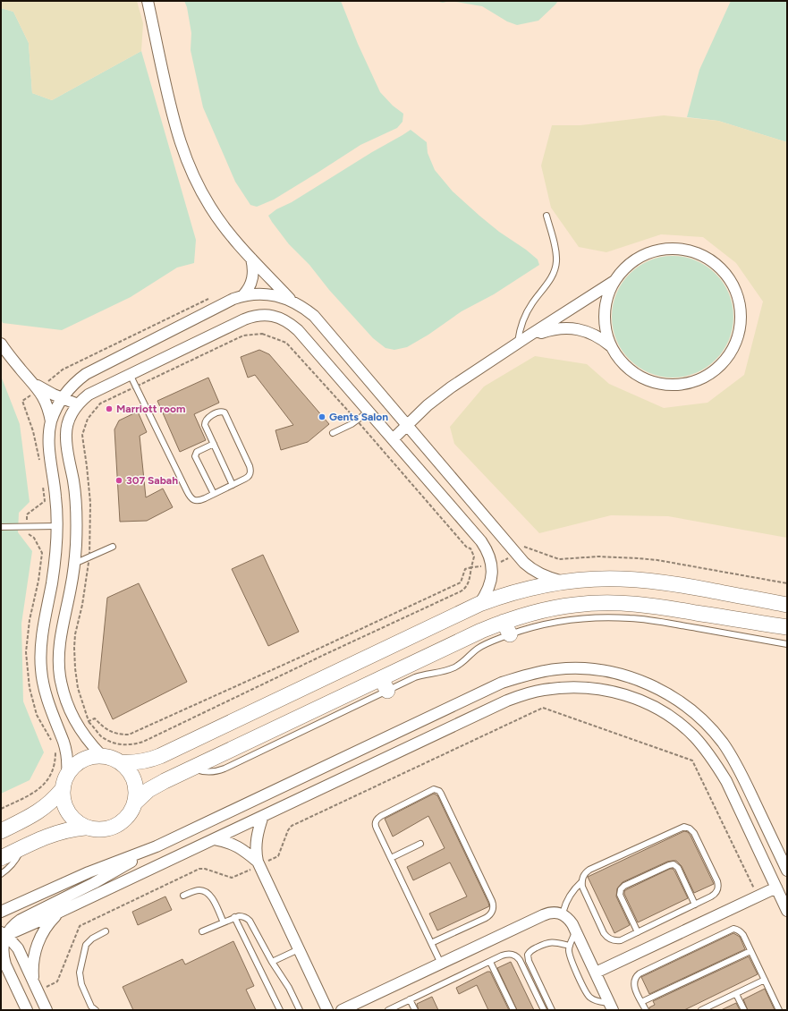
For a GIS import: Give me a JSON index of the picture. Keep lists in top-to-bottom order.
{
  "places": ["Marriott room", "Gents Salon", "307 Sabah"]
}
